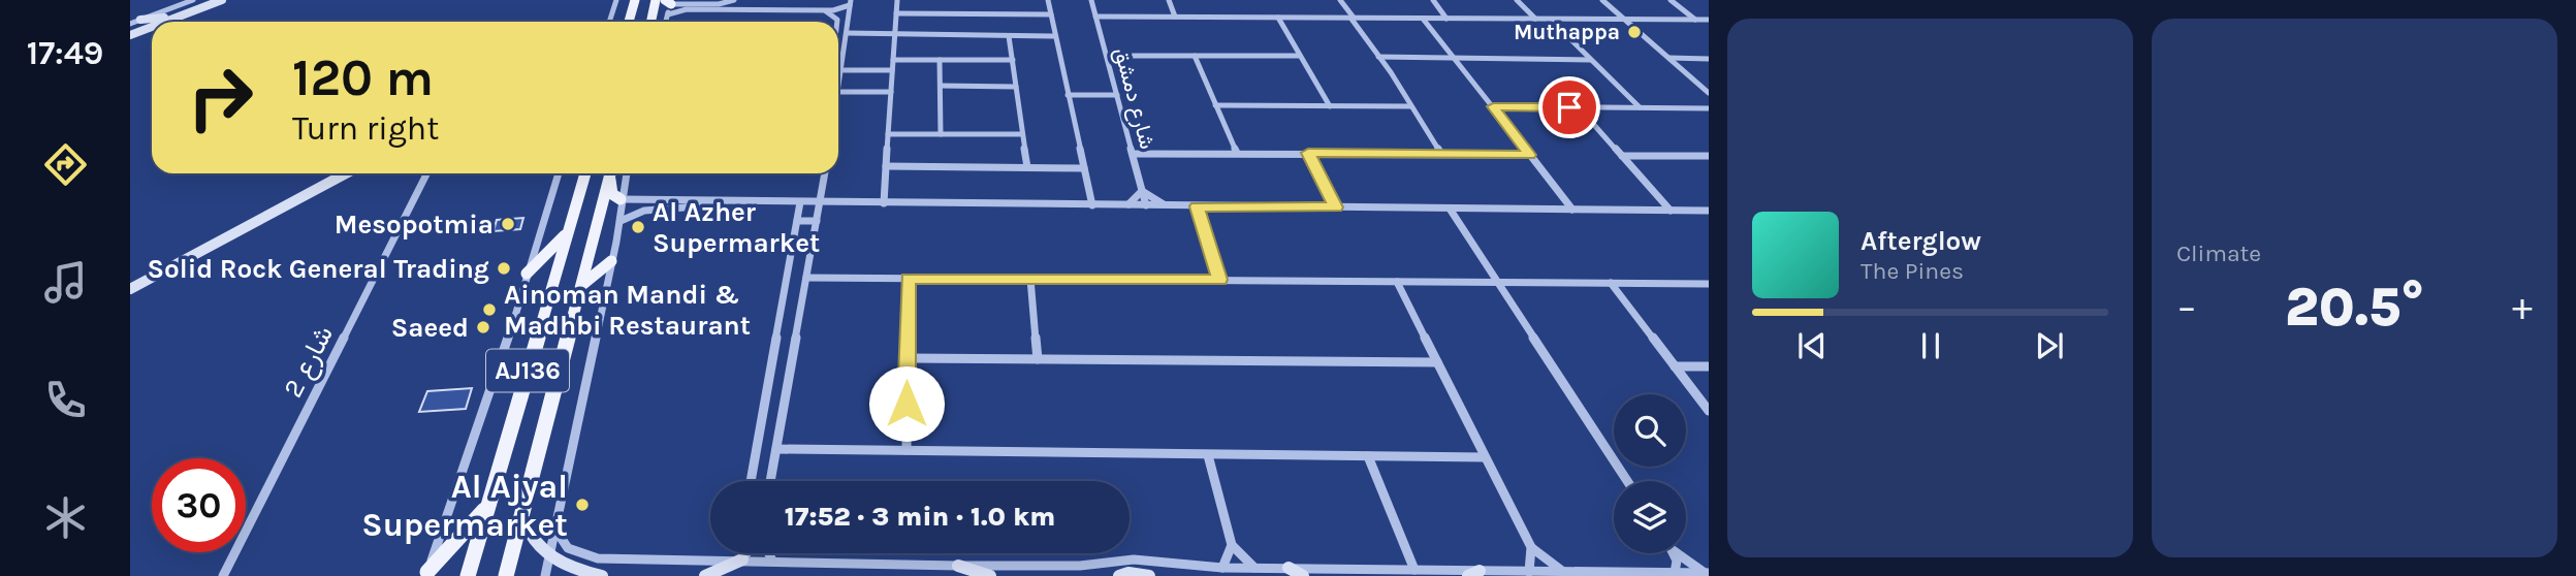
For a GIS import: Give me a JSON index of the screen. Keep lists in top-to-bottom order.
{
  "streets": {
    "main road": ["AJ136"],
    "street": ["شارع دمشق", "شارع 2"]
  },
  "places": [
    "Muthappa",
    "Mesopotmia",
    "Al Azher Supermarket",
    "Solid Rock General Trading",
    "Ainoman Mandi & Madhbi Restaurant",
    "Saeed",
    "Al Ajyal Supermarket"
  ],
  "page": {
    "tabs": "17:49",
    "tile": "Climate",
    "turn": ["120 m", "Turn right"],
    "song": ["Afterglow", "The Pines"],
    "heat": ["−", "20.5°", "+"],
    "limit": "30",
    "trip": "17:52 · 3 min · 1.0 km"
  }
}
